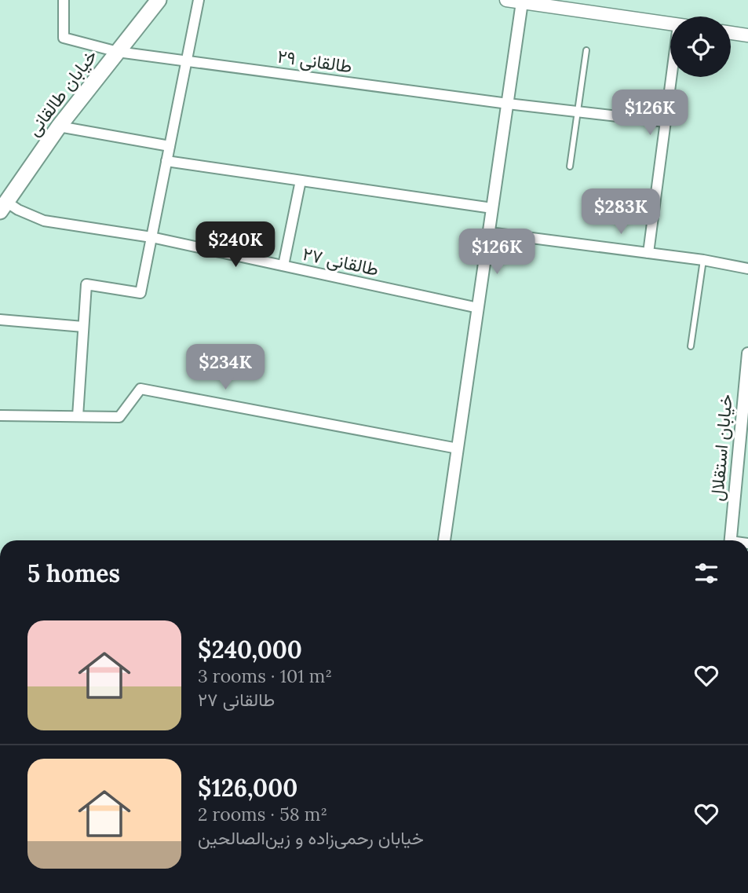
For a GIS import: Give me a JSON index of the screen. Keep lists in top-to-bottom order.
{
  "streets": {
    "main road": ["خیابان طالقانی"],
    "street": ["طالقانی ۲۹", "طالقانی ۲۷", "خیابان استقلال"]
  },
  "crossings": [
    ["طالقانی ۲۹", "خیابان طالقانی"],
    ["خیابان طالقانی", "طالقانی ۲۷"]
  ],
  "page": {
    "price": [
      "$126K",
      "$283K",
      "$240K",
      "$126K",
      "$234K"
    ],
    "heading": "5 homes",
    "list": [
      {
        "name": "$240,000",
        "note": "3 rooms · 101 m² · طالقانی ۲۷"
      },
      {
        "name": "$126,000",
        "note": "2 rooms · 58 m² · خیابان رحمی‌زاده و زین‌الصالحین"
      }
    ]
  }
}
